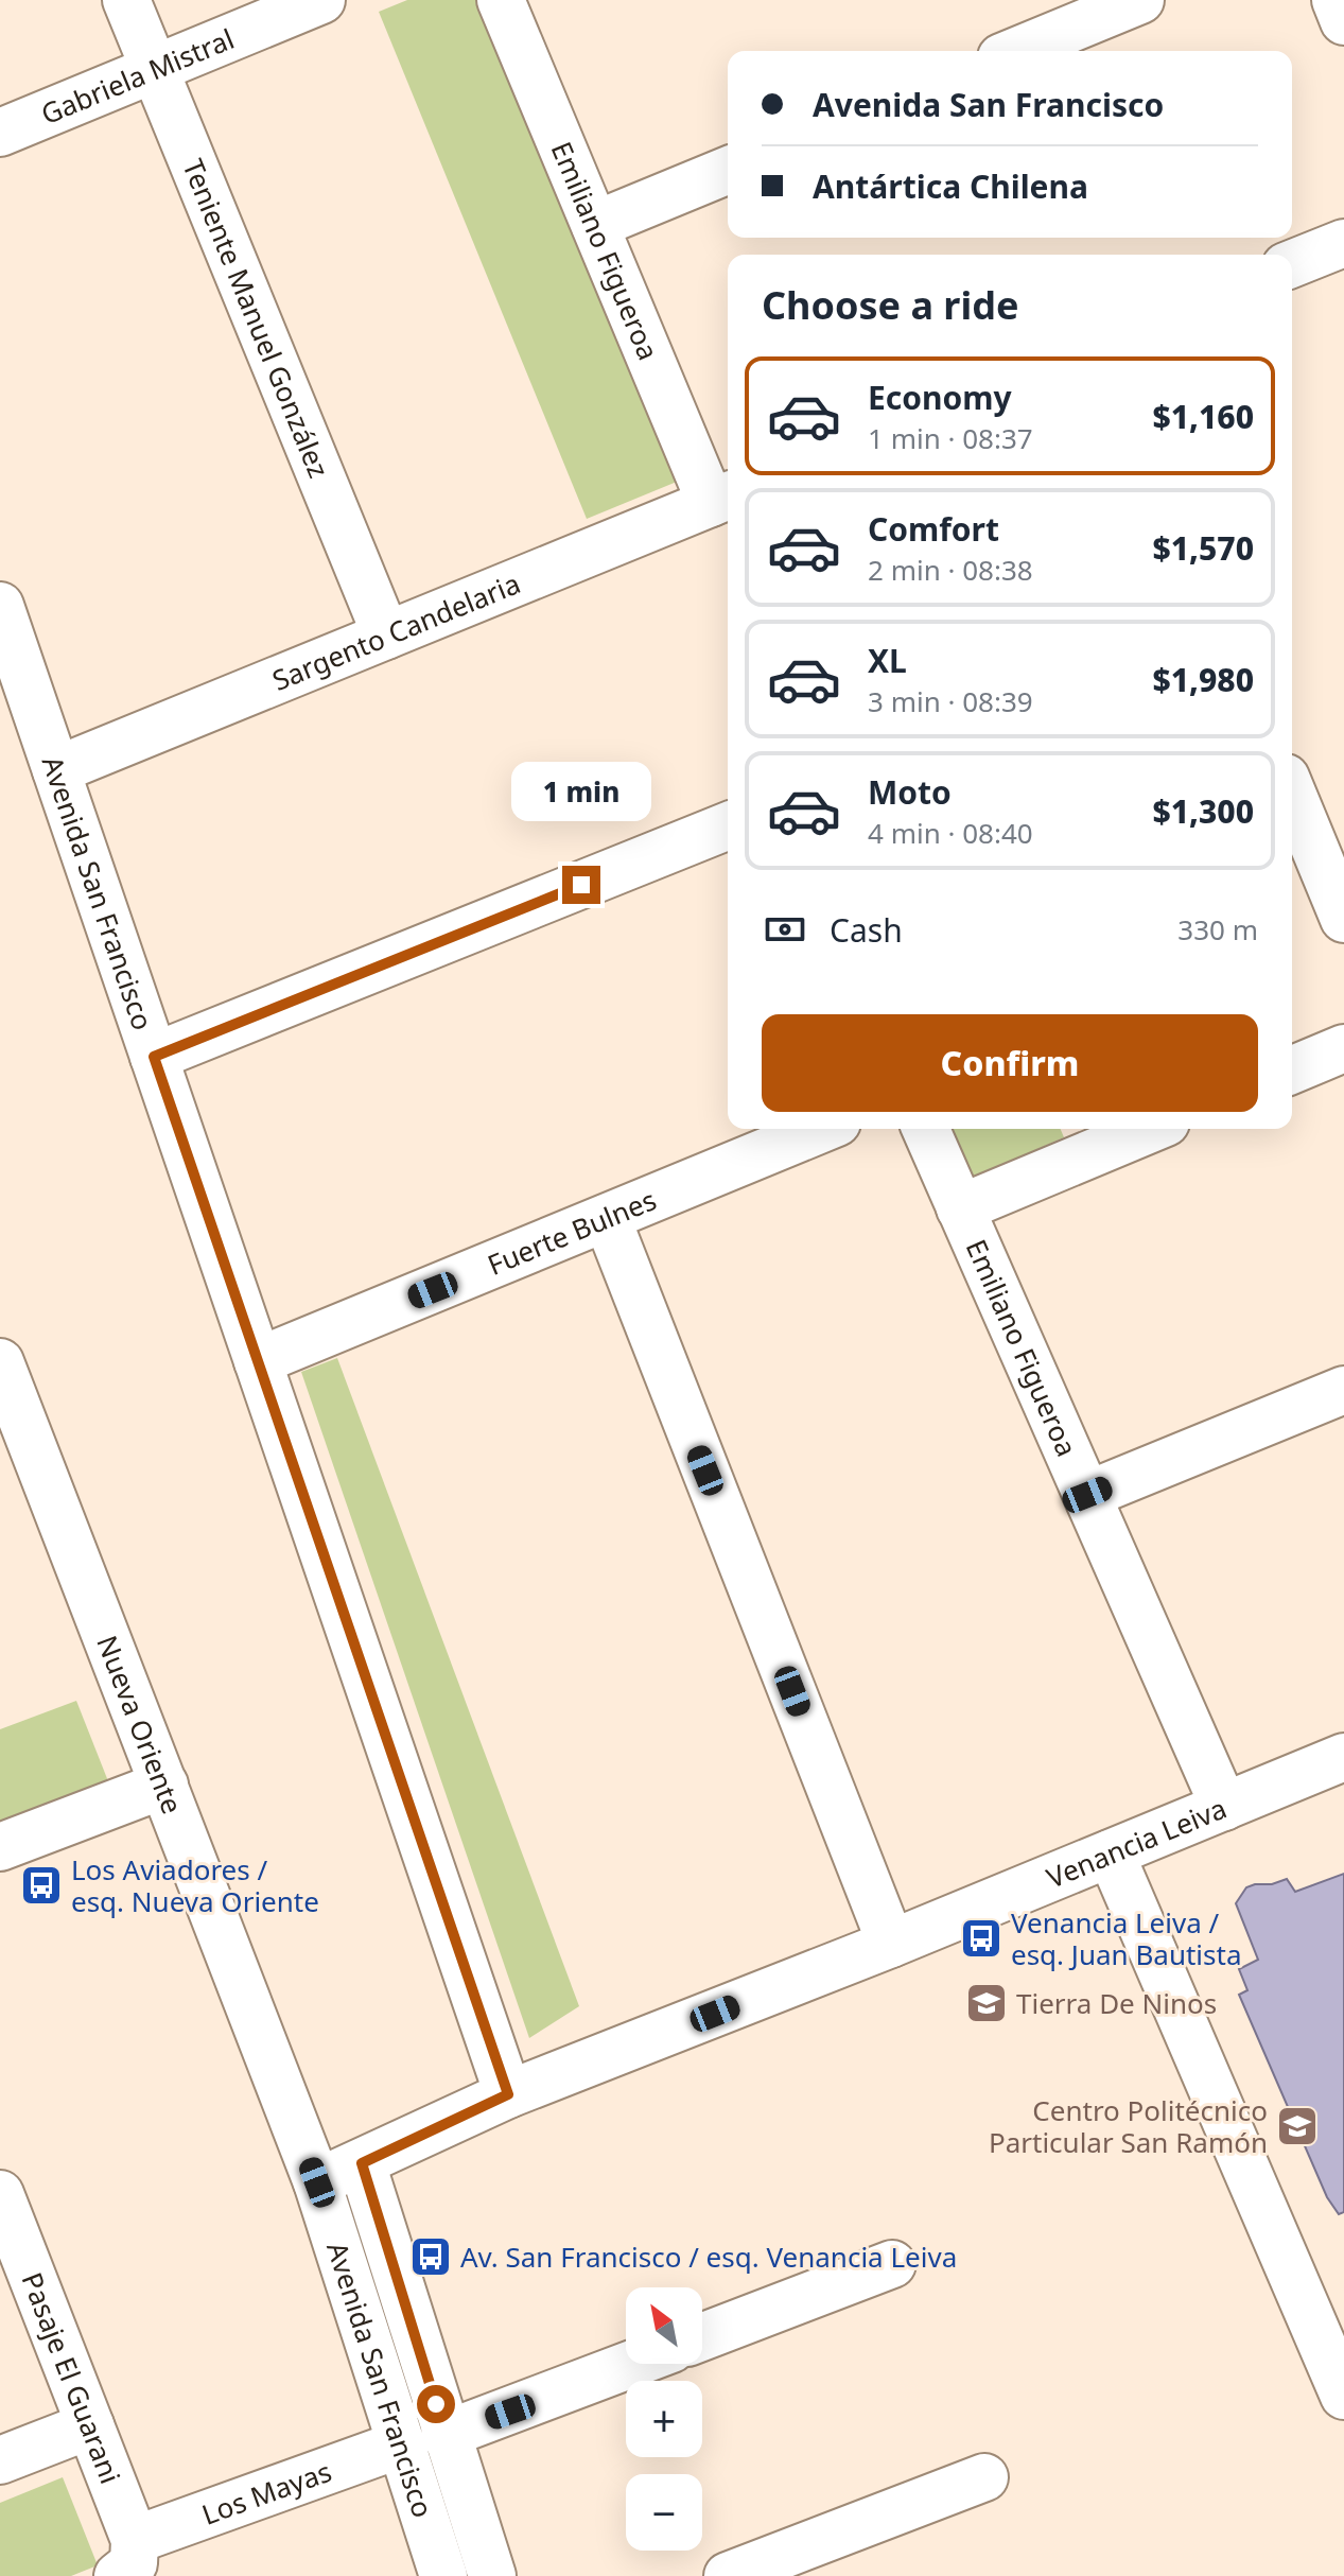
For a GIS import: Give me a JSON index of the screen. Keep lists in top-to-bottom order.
{
  "streets": {
    "street": [
      "Gabriela Mistral",
      "Emiliano Figueroa",
      "Teniente Manuel González",
      "Sargento Candelaria",
      "Avenida San Francisco",
      "Fuerte Bulnes",
      "Nueva Oriente",
      "Venancia Leiva",
      "Pasaje El Guarani",
      "Los Mayas"
    ]
  },
  "crossings": [
    ["Gabriela Mistral", "Teniente Manuel González"],
    ["Emiliano Figueroa", "Sargento Candelaria"],
    ["Emiliano Figueroa", "Venancia Leiva"],
    ["Teniente Manuel González", "Sargento Candelaria"],
    ["Sargento Candelaria", "Avenida San Francisco"],
    ["Avenida San Francisco", "Fuerte Bulnes"],
    ["Avenida San Francisco", "Nueva Oriente"],
    ["Avenida San Francisco", "Venancia Leiva"],
    ["Avenida San Francisco", "Los Mayas"],
    ["Nueva Oriente", "Venancia Leiva"],
    ["Pasaje El Guarani", "Los Mayas"]
  ],
  "places": {
    "bus stop": ["Los Aviadores / esq. Nueva Oriente", "Venancia Leiva / esq. Juan Bautista", "Av. San Francisco / esq. Venancia Leiva"],
    "school or university": ["Tierra De Ninos", "Centro Politécnico Particular San Ramón"]
  },
  "north": "top left",
  "page": {
    "banner": ["Avenida San Francisco", "Antártica Chilena"],
    "heading": "Choose a ride",
    "list": [
      {
        "name": "Economy",
        "note": "1 min · 08:37",
        "value": "$1,160"
      },
      {
        "name": "Comfort",
        "note": "2 min · 08:38",
        "value": "$1,570"
      },
      {
        "name": "XL",
        "note": "3 min · 08:39",
        "value": "$1,980"
      },
      {
        "name": "Moto",
        "note": "4 min · 08:40",
        "value": "$1,300"
      }
    ],
    "bubble": "1 min",
    "pay": ["Cash", "330 m"],
    "buttons": "Confirm",
    "map_buttons": ["+", "−"]
  }
}
